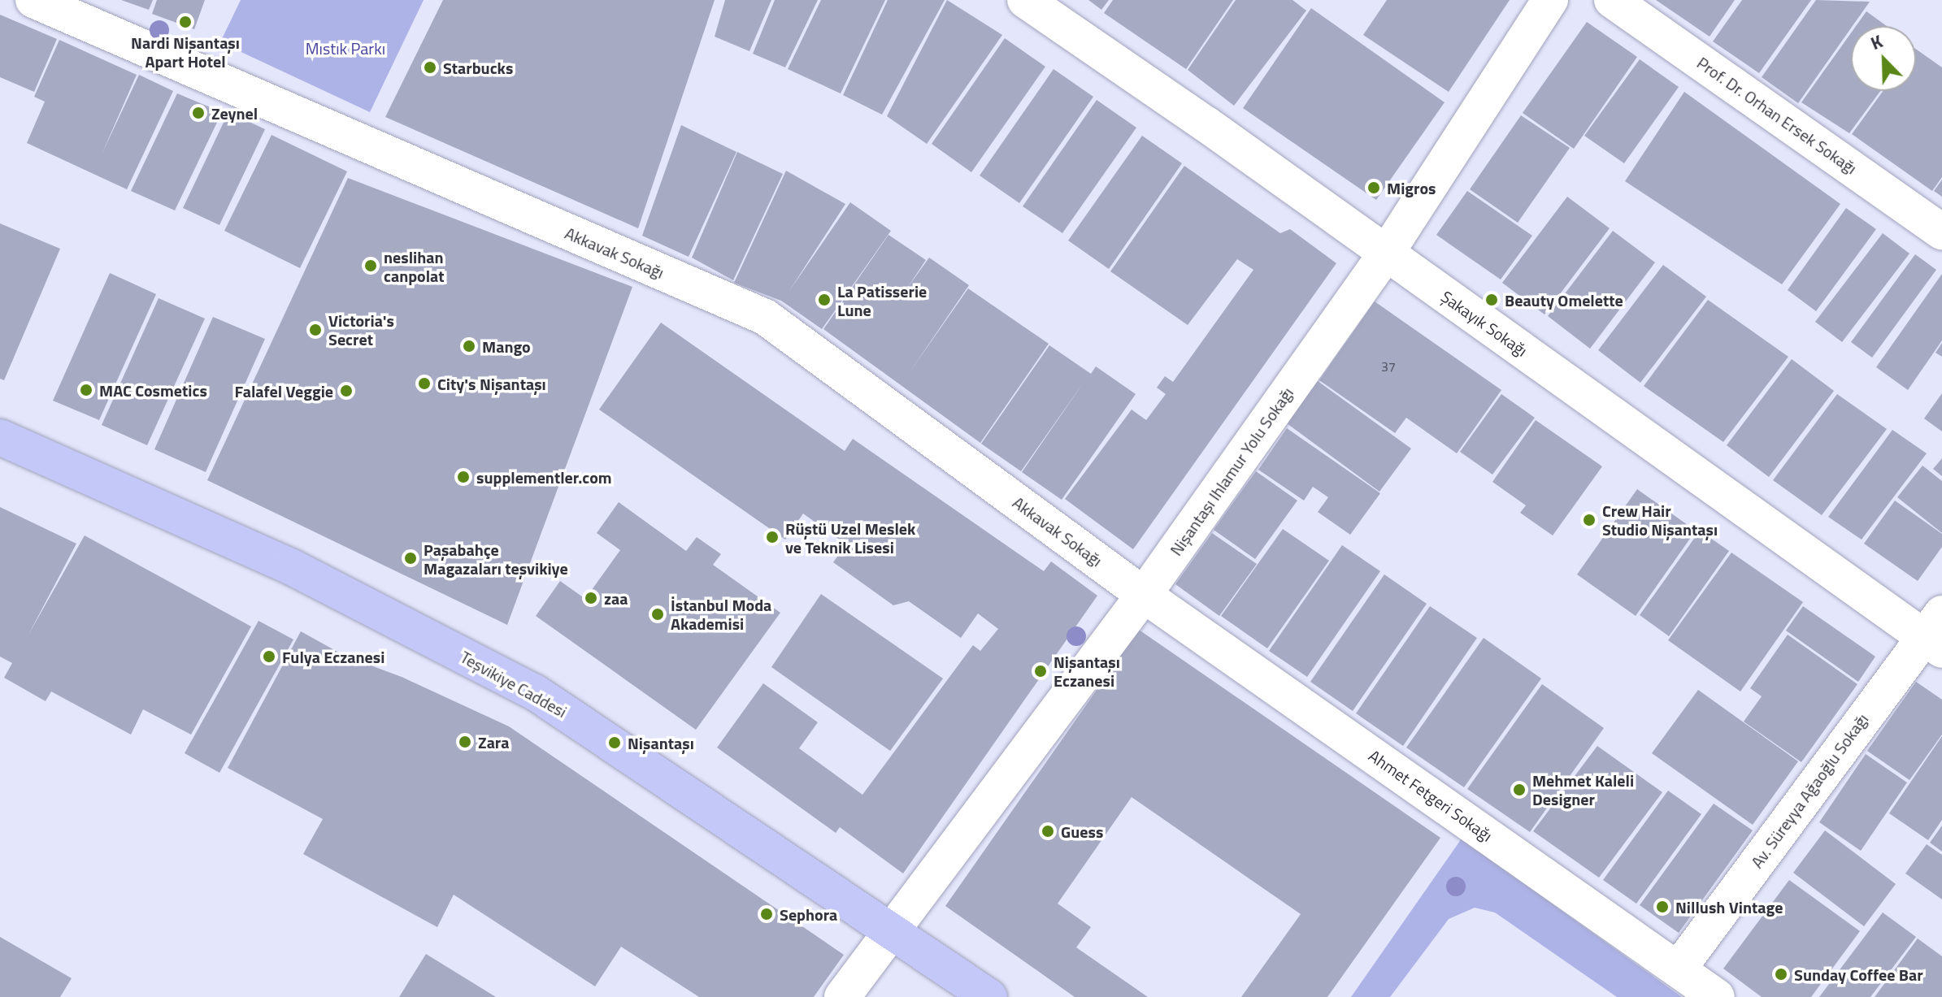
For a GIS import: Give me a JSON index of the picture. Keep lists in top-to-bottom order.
{
  "streets": {
    "main road": ["Teşvikiye Caddesi"],
    "street": [
      "Prof. Dr. Orhan Ersek Sokağı",
      "Akkavak Sokağı",
      "Şakayık Sokağı",
      "Nişantaşı Ihlamur Yolu Sokağı",
      "Av. Süreyya Ağaoğlu Sokağı",
      "Ahmet Fetgeri Sokağı"
    ]
  },
  "crossings": [
    ["Akkavak Sokağı", "Nişantaşı Ihlamur Yolu Sokağı"],
    ["Akkavak Sokağı", "Ahmet Fetgeri Sokağı"],
    ["Şakayık Sokağı", "Nişantaşı Ihlamur Yolu Sokağı"],
    ["Şakayık Sokağı", "Av. Süreyya Ağaoğlu Sokağı"],
    ["Nişantaşı Ihlamur Yolu Sokağı", "Teşvikiye Caddesi"],
    ["Nişantaşı Ihlamur Yolu Sokağı", "Ahmet Fetgeri Sokağı"],
    ["Av. Süreyya Ağaoğlu Sokağı", "Ahmet Fetgeri Sokağı"]
  ],
  "parks": ["Mıstık Parkı"],
  "places": [
    "Nardi Nişantaşı Apart Hotel",
    "Starbucks",
    "Zeynel",
    "Migros",
    "neslihan canpolat",
    "La Patisserie Lune",
    "Beauty Omelette",
    "Victoria's Secret",
    "Mango",
    "City's Nişantaşı",
    "MAC Cosmetics",
    "Falafel Veggie",
    "supplementler.com",
    "Crew Hair Studio Nişantaşı",
    "Rüştü Uzel Meslek ve Teknik Lisesi",
    "Paşabahçe Magazaları teşvikiye",
    "zaa",
    "İstanbul Moda Akademisi",
    "Fulya Eczanesi",
    "Nişantaşı Eczanesi",
    "Zara",
    "Nişantaşı",
    "Mehmet Kaleli Designer",
    "Guess",
    "Nillush Vintage",
    "Sephora",
    "Sunday Coffee Bar"
  ],
  "house_numbers": ["37"],
  "north": "top left"
}
